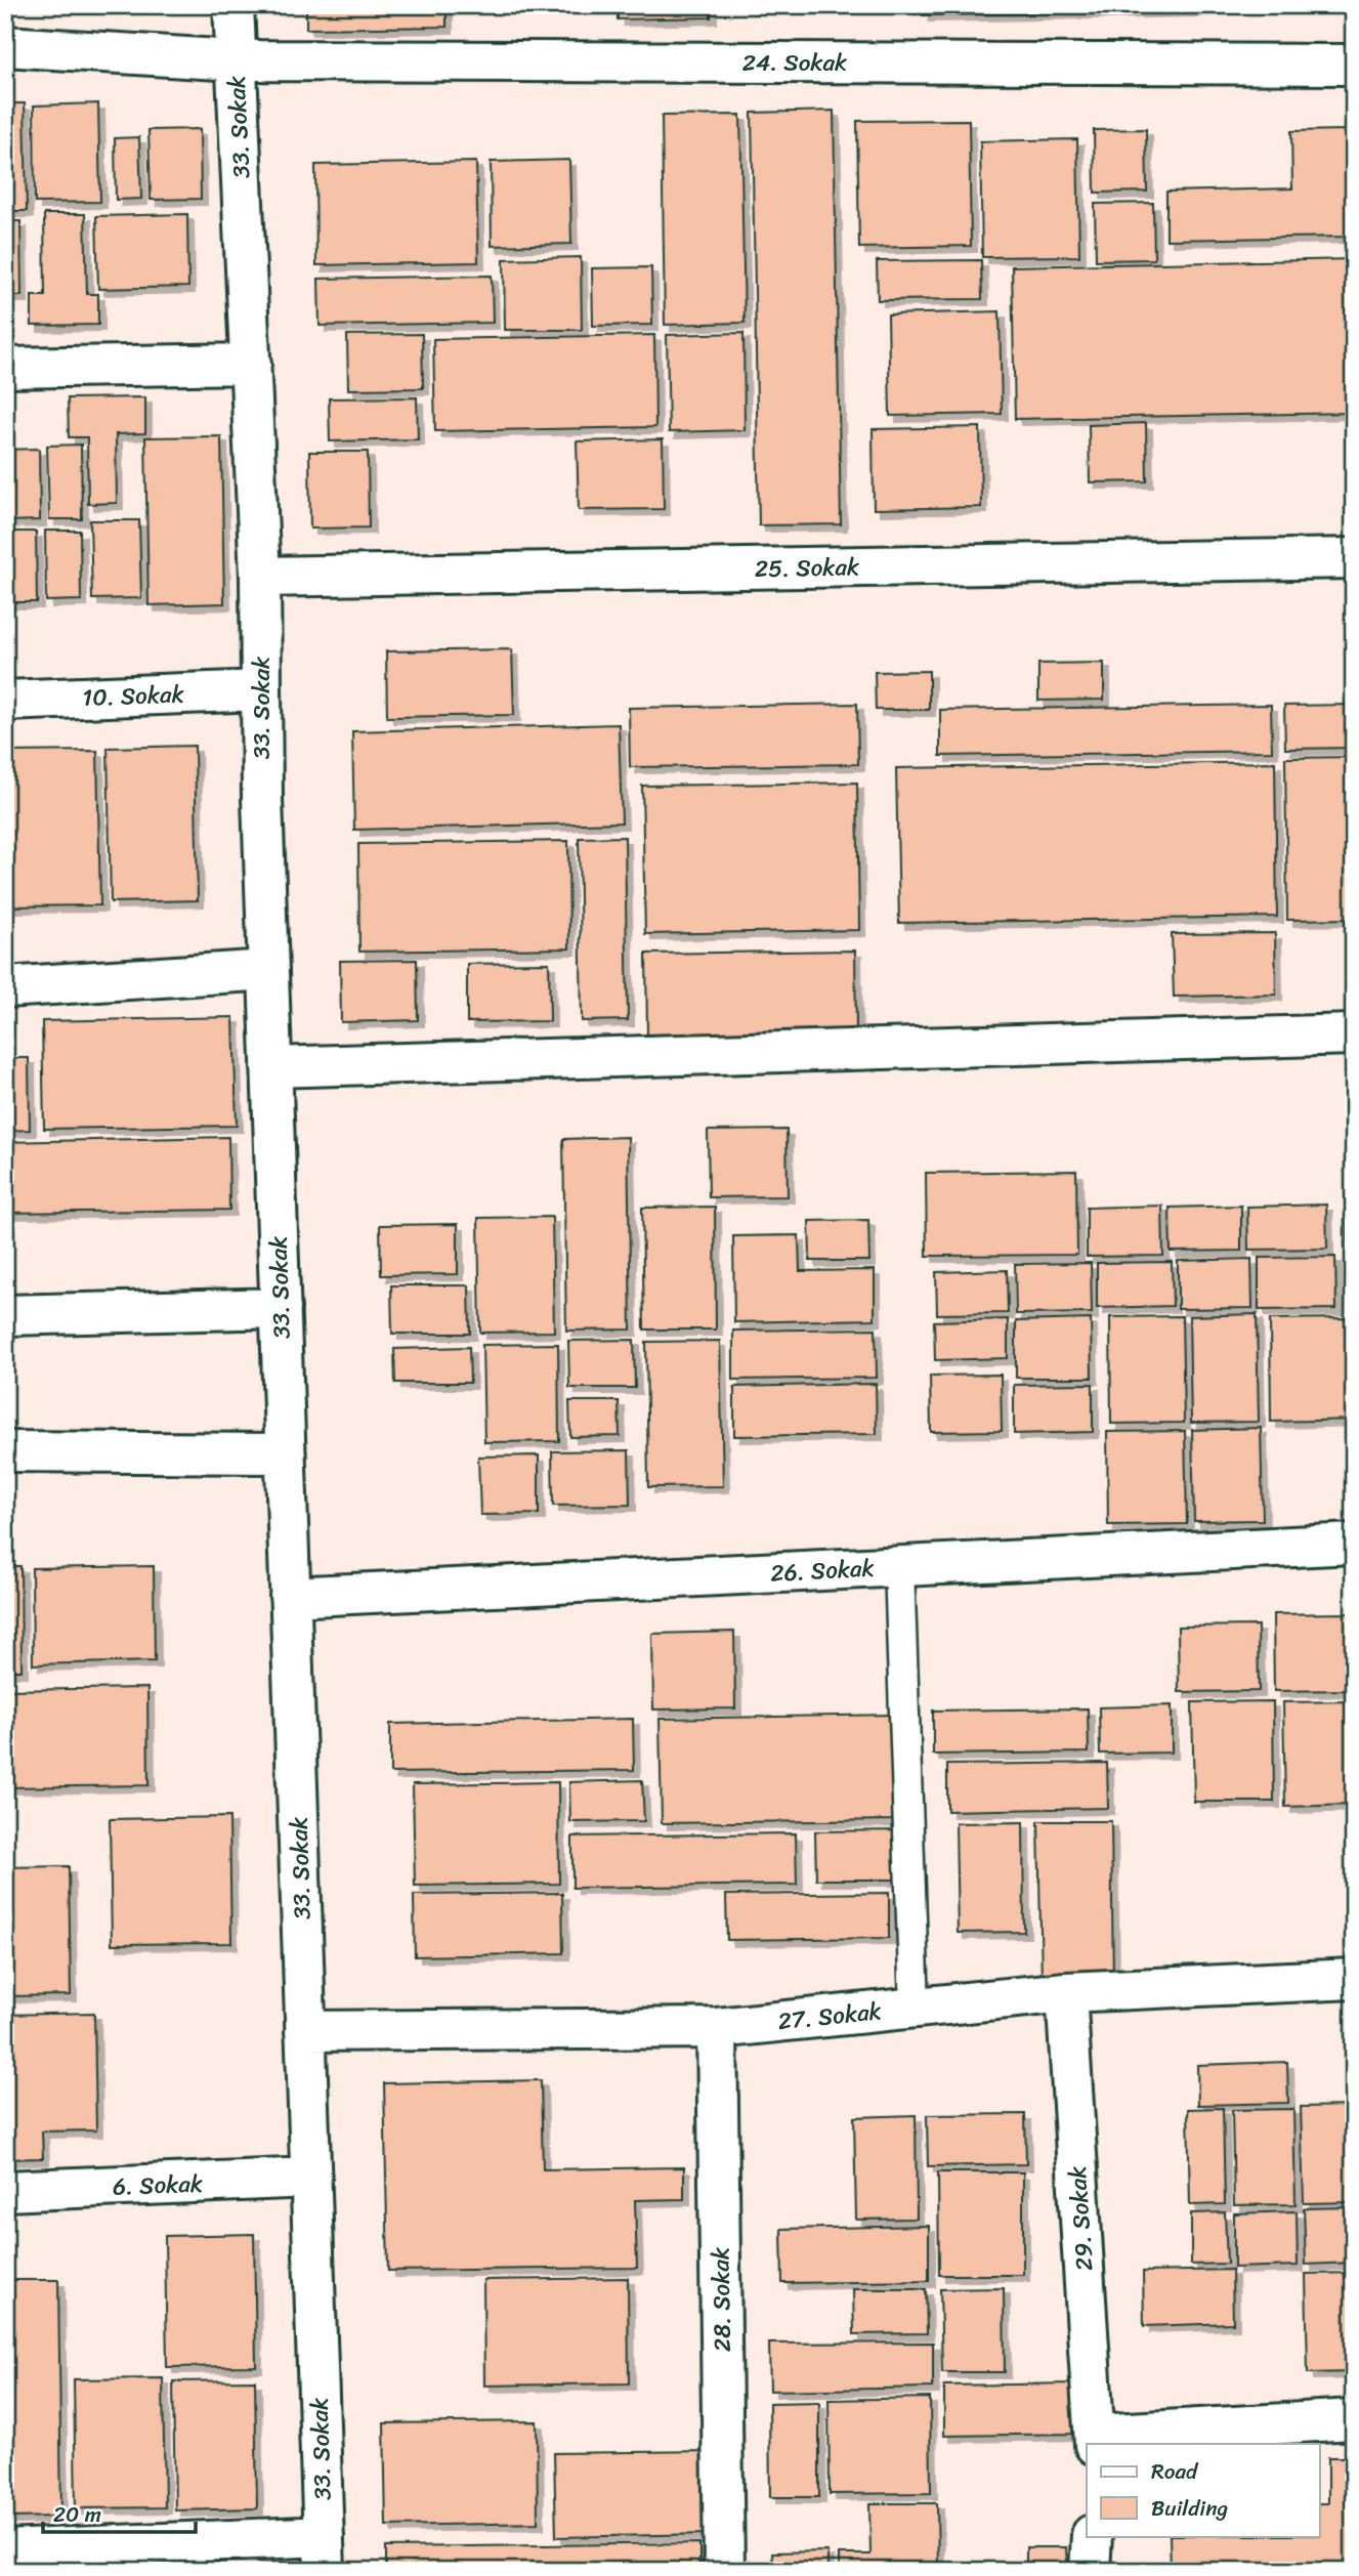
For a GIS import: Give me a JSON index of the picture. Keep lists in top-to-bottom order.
{
  "streets": {
    "street": [
      "24. Sokak",
      "33. Sokak",
      "25. Sokak",
      "10. Sokak",
      "26. Sokak",
      "27. Sokak",
      "6. Sokak",
      "29. Sokak",
      "28. Sokak"
    ]
  },
  "crossings": [
    ["24. Sokak", "33. Sokak"],
    ["33. Sokak", "25. Sokak"],
    ["33. Sokak", "10. Sokak"],
    ["33. Sokak", "26. Sokak"],
    ["33. Sokak", "27. Sokak"],
    ["33. Sokak", "6. Sokak"],
    ["27. Sokak", "29. Sokak"],
    ["27. Sokak", "28. Sokak"]
  ],
  "legend": ["Road", "Building"],
  "scale_bar": "20 m"
}
